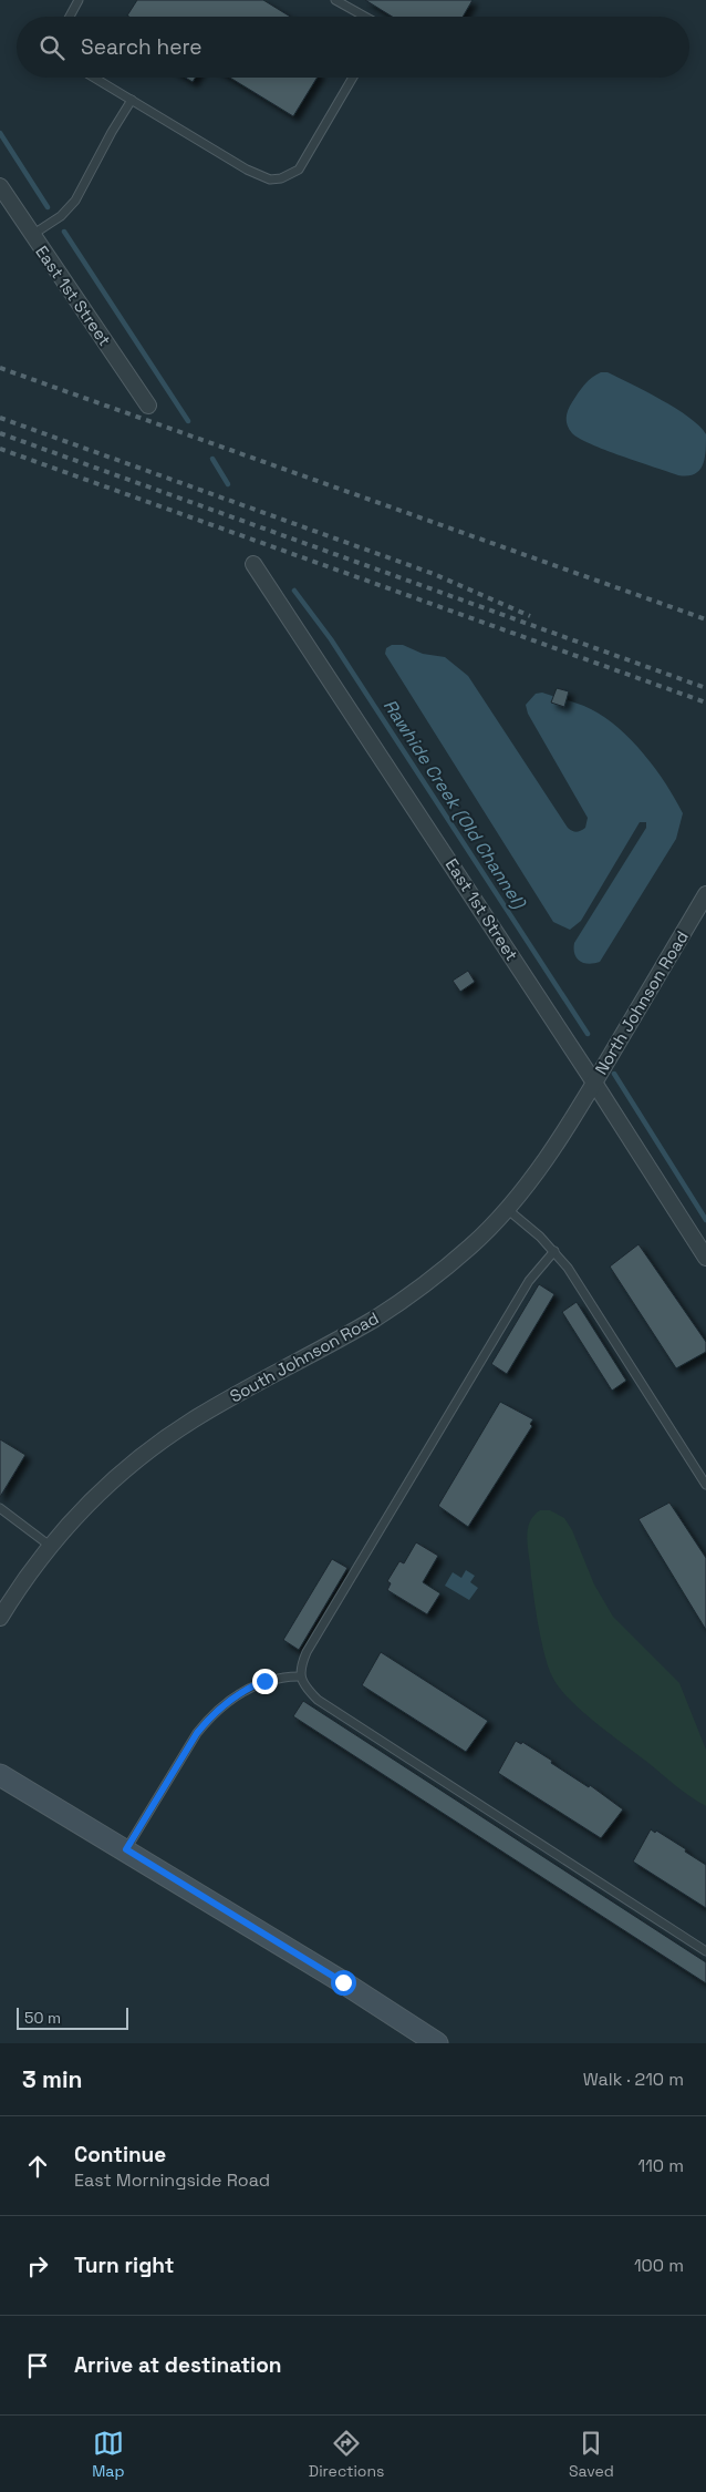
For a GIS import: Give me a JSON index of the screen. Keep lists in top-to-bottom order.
{
  "streets": {
    "street": ["East 1st Street", "North Johnson Road", "South Johnson Road"]
  },
  "crossings": [
    ["East 1st Street", "North Johnson Road"],
    ["East 1st Street", "South Johnson Road"],
    ["North Johnson Road", "South Johnson Road"]
  ],
  "water": ["Rawhide Creek (Old Channel)"],
  "scale_bar": "50 m",
  "page": {
    "search": "Search here",
    "scale": "50 m",
    "heading": ["3 min", "Walk · 210 m"],
    "list": [
      ["Continue", "East Morningside Road", "110 m"],
      ["Turn right", "100 m"],
      "Arrive at destination"
    ],
    "nav": ["Map", "Directions", "Saved"]
  }
}
